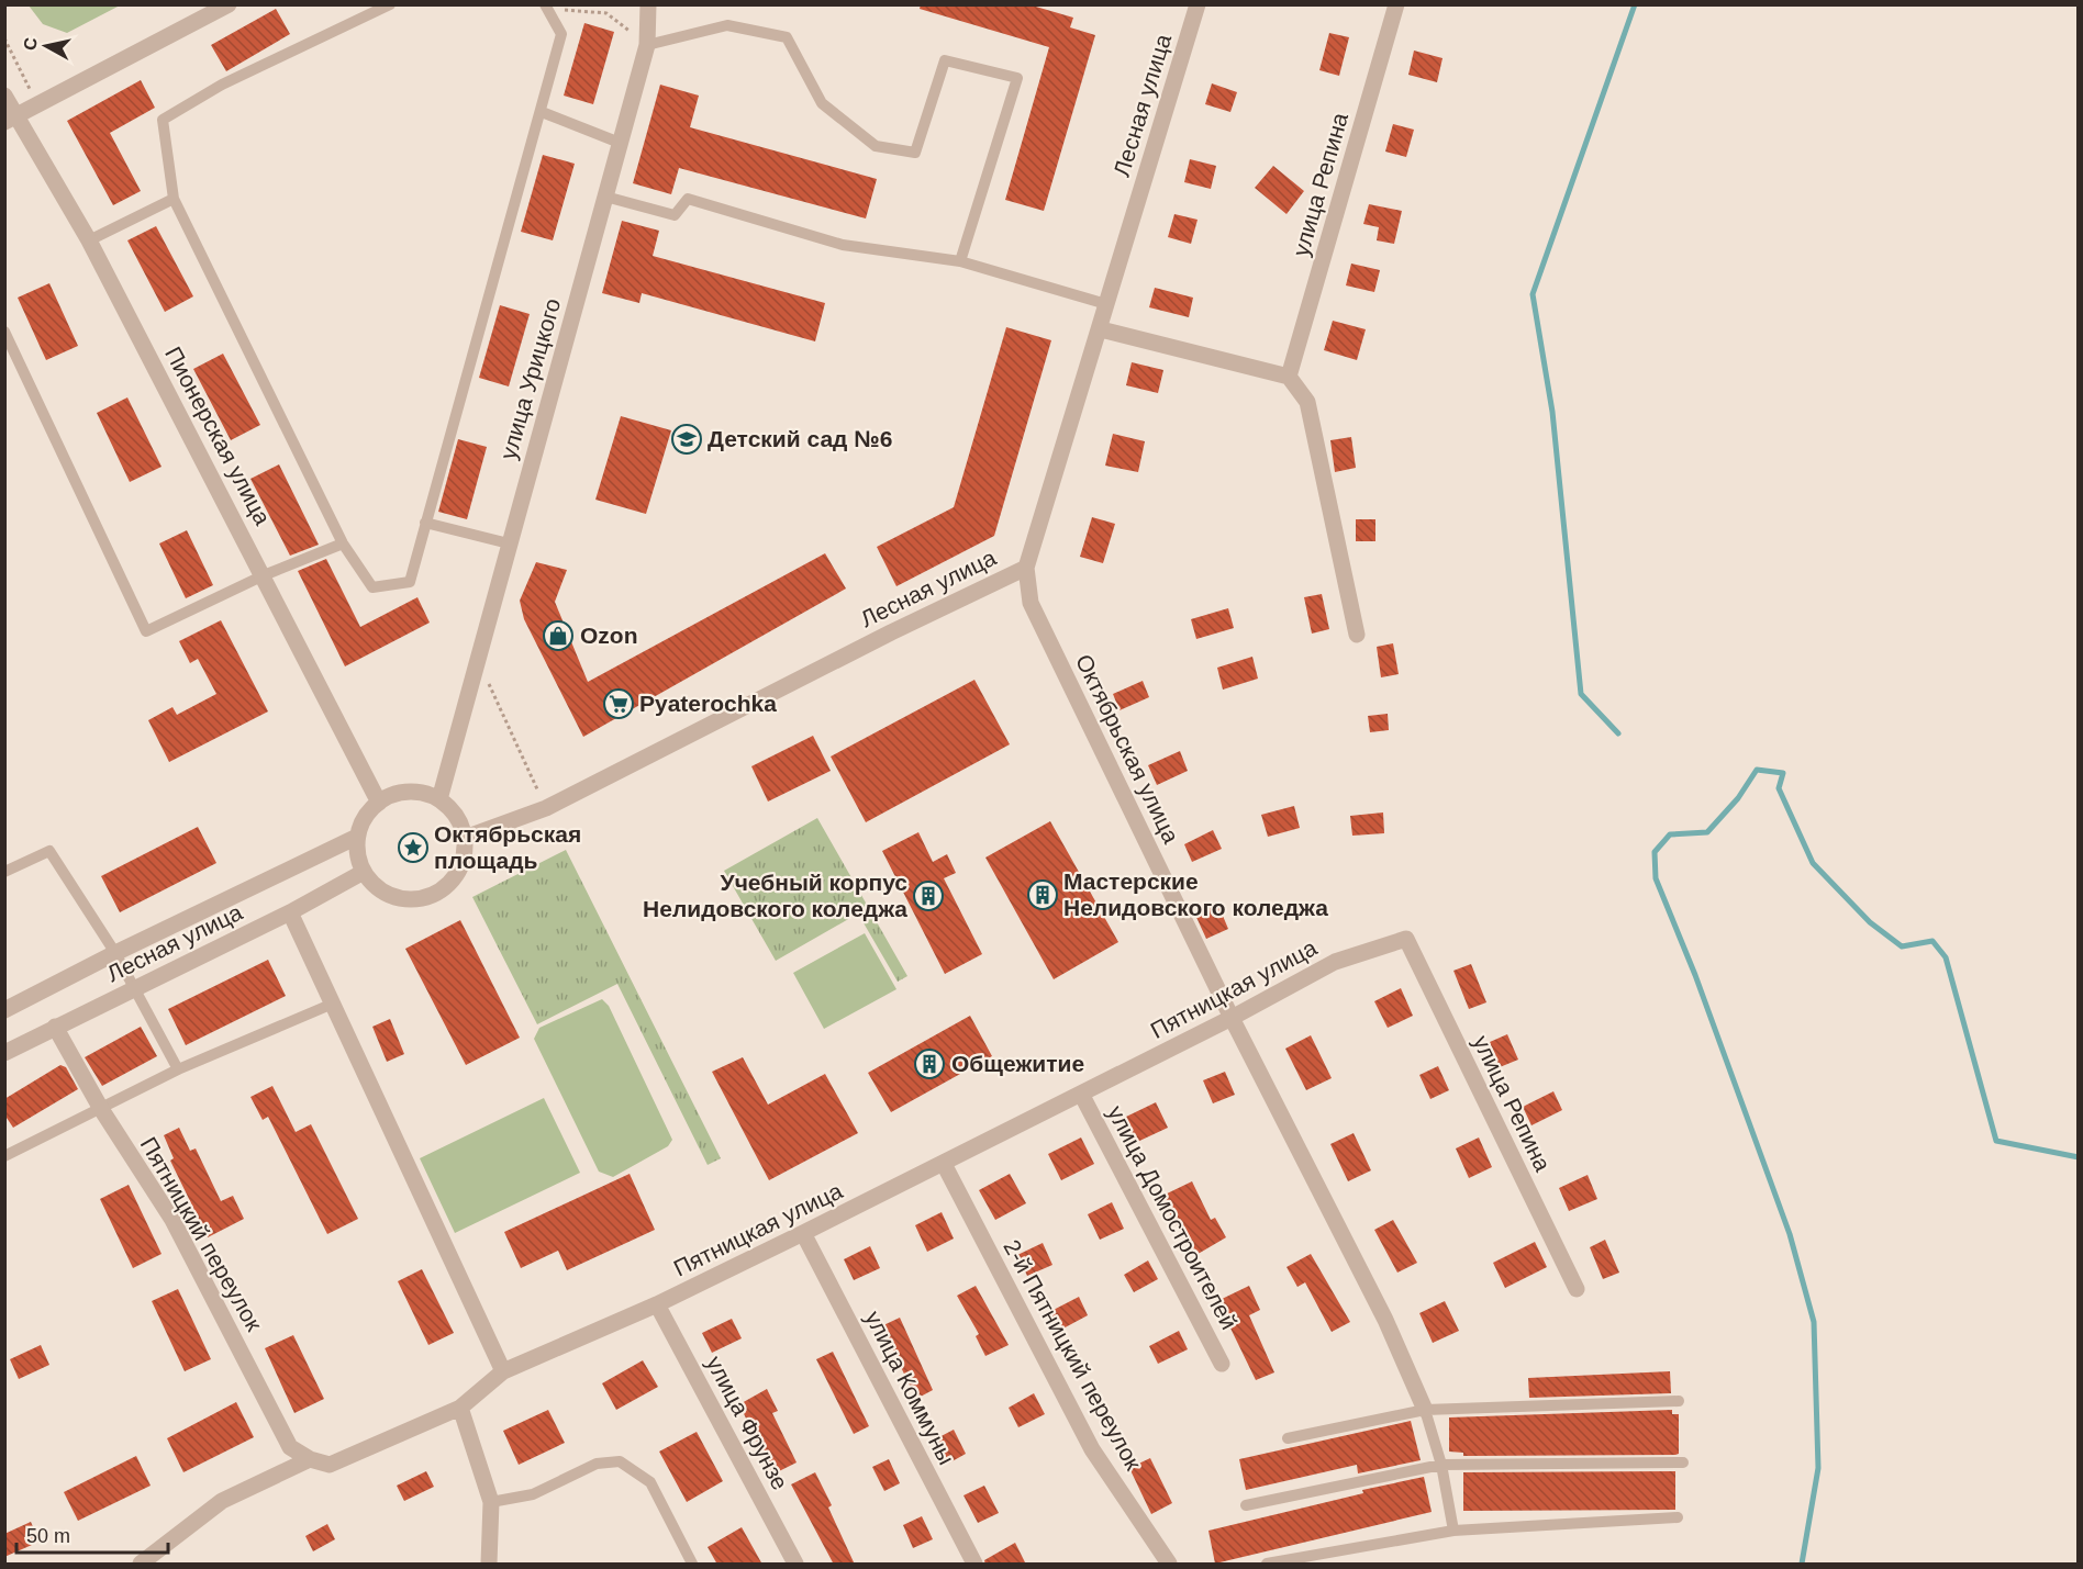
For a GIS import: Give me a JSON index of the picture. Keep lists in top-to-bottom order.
{
  "streets": {
    "street": [
      "Лесная улица",
      "улица Репина",
      "улица Урицкого",
      "Пионерская улица",
      "Октябрьская улица",
      "Пятницкая улица",
      "улица Домостроителей",
      "Пятницкий переулок",
      "2-й Пятницкий переулок",
      "улица Коммуны",
      "улица Фрунзе"
    ]
  },
  "crossings": [
    ["Лесная улица", "улица Урицкого"],
    ["Лесная улица", "Пионерская улица"],
    ["Лесная улица", "Октябрьская улица"],
    ["Лесная улица", "Пятницкий переулок"],
    ["улица Репина", "Пятницкая улица"],
    ["улица Урицкого", "Пионерская улица"],
    ["Октябрьская улица", "Пятницкая улица"],
    ["Пятницкая улица", "улица Домостроителей"],
    ["Пятницкая улица", "Пятницкий переулок"],
    ["Пятницкая улица", "2-й Пятницкий переулок"],
    ["Пятницкая улица", "улица Коммуны"],
    ["Пятницкая улица", "улица Фрунзе"]
  ],
  "places": {
    "school or university": ["Детский сад №6"],
    "shop": ["Ozon"],
    "supermarket": ["Pyaterochka"],
    "place": ["Октябрьская площадь"],
    "building": ["Мастерские Нелидовского коледжа", "Учебный корпус Нелидовского коледжа", "Общежитие"]
  },
  "scale_bar": "50 m",
  "north": "left"
}
